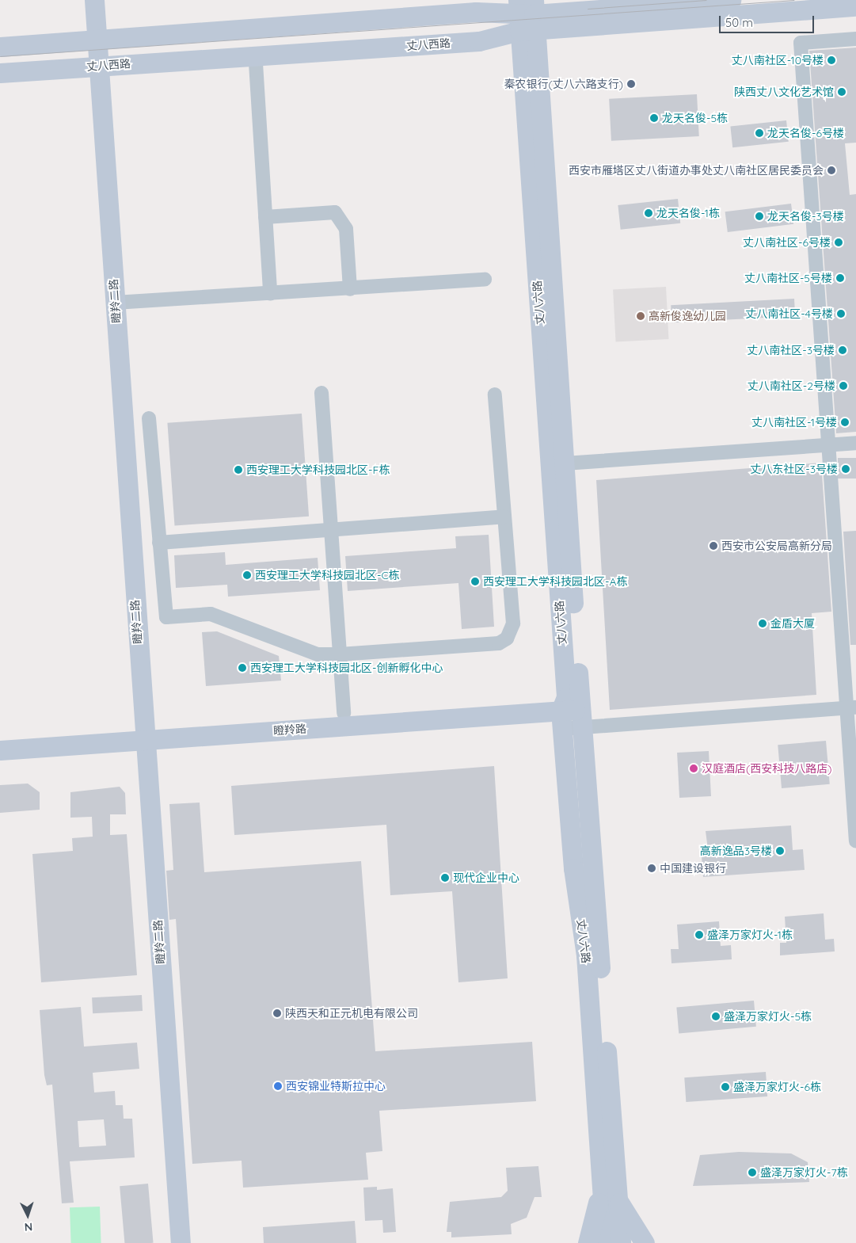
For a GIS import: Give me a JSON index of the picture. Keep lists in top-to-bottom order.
{
  "streets": {
    "main road": [
      "丈八西路",
      "瞪羚二路",
      "丈八六路",
      "瞪羚路"
    ]
  },
  "crossings": [
    ["丈八西路", "瞪羚二路"],
    ["丈八西路", "丈八六路"],
    ["瞪羚二路", "瞪羚路"],
    ["丈八六路", "瞪羚路"]
  ],
  "places": [
    "丈八南社区-10号楼",
    "秦农银行(丈八六路支行)",
    "陕西丈八文化艺术馆",
    "龙天名俊-5栋",
    "龙天名俊-6号楼",
    "西安市雁塔区丈八街道办事处丈八南社区居民委员会",
    "龙天名俊-1栋",
    "龙天名俊-3号楼",
    "丈八南社区-6号楼",
    "丈八南社区-5号楼",
    "丈八南社区-4号楼",
    "高新俊逸幼儿园",
    "丈八南社区-3号楼",
    "丈八南社区-2号楼",
    "丈八南社区-1号楼",
    "丈八东社区-3号楼",
    "西安理工大学科技园北区-F栋",
    "西安市公安局高新分局",
    "西安理工大学科技园北区-C栋",
    "西安理工大学科技园北区-A栋",
    "金盾大厦",
    "西安理工大学科技园北区-创新孵化中心",
    "汉庭酒店(西安科技八路店)",
    "高新逸品3号楼",
    "中国建设银行",
    "现代企业中心",
    "盛泽万家灯火-1栋",
    "陕西天和正元机电有限公司",
    "盛泽万家灯火-5栋",
    "西安锦业特斯拉中心",
    "盛泽万家灯火-6栋",
    "盛泽万家灯火-7栋"
  ],
  "scale_bar": "50 m",
  "north": "bottom"
}
